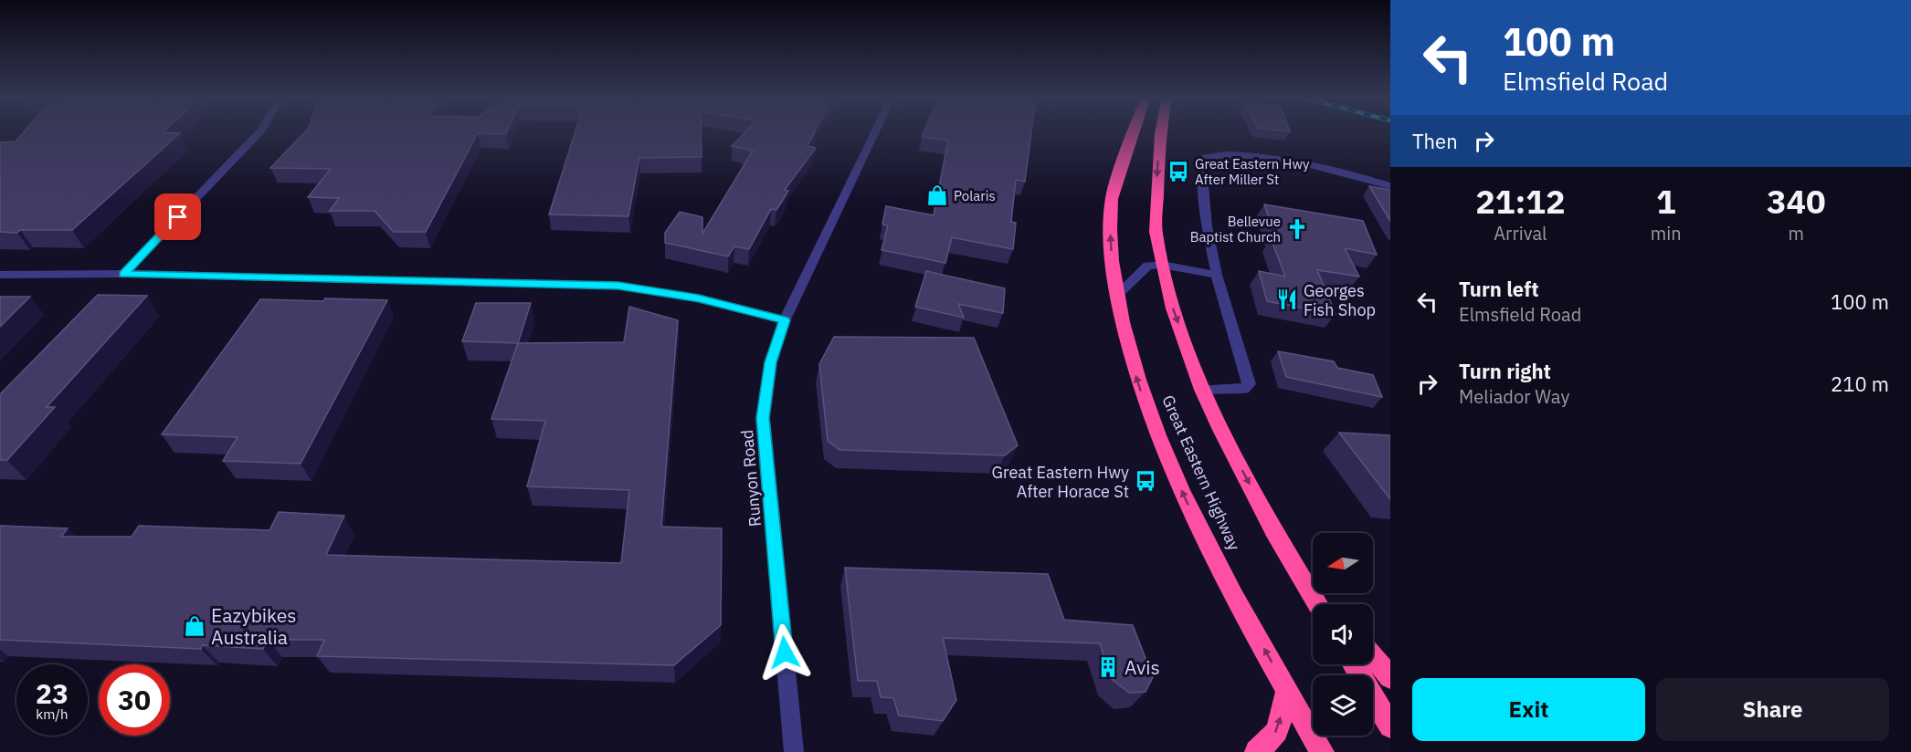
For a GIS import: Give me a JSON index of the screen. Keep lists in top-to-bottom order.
{
  "streets": {
    "highway": ["Great Eastern Highway"],
    "street": ["Runyon Road"]
  },
  "places": {
    "bus stop": ["Great Eastern Hwy After Miller St", "Great Eastern Hwy After Horace St"],
    "shop": ["Polaris", "Eazybikes Australia"],
    "church": ["Bellevue Baptist Church"],
    "restaurant": ["Georges Fish Shop"],
    "building": ["Avis"]
  },
  "north": "left",
  "page": {
    "turn": ["100 m", "Elmsfield Road"],
    "then": "Then",
    "eta": [
      "21:12",
      "Arrival",
      "1",
      "min",
      "340",
      "m"
    ],
    "list": [
      {
        "name": "Turn left",
        "note": "Elmsfield Road",
        "value": "100 m"
      },
      {
        "name": "Turn right",
        "note": "Meliador Way",
        "value": "210 m"
      }
    ],
    "speed": "23 km/h",
    "limit": "30",
    "buttons": ["Exit", "Share"]
  }
}
